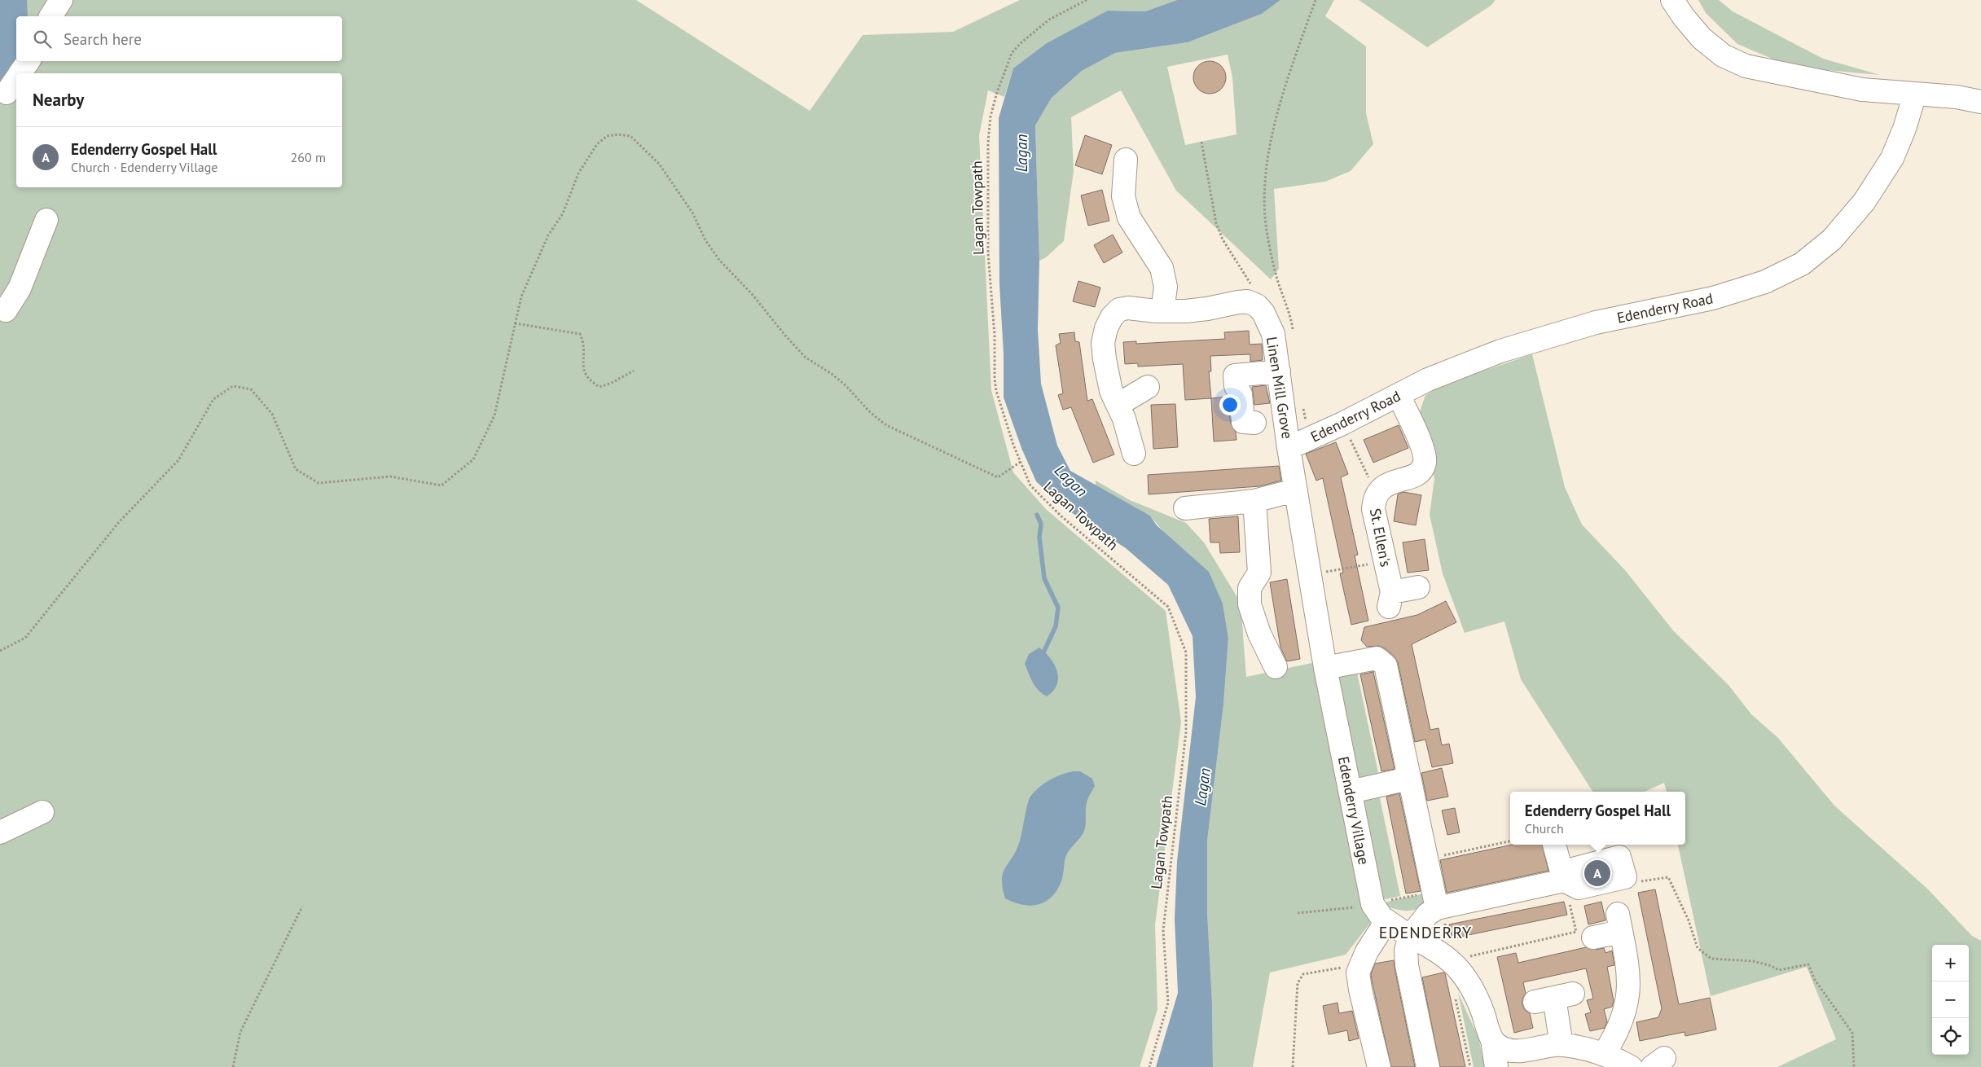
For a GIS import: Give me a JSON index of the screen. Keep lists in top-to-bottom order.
{
  "streets": {
    "street": [
      "Edenderry Road",
      "Linen Mill Grove",
      "St. Ellen's",
      "Edenderry Village"
    ],
    "path": ["Lagan Towpath"]
  },
  "crossings": [
    ["Edenderry Road", "Linen Mill Grove"],
    ["Edenderry Road", "St. Ellen's"]
  ],
  "districts": ["EDENDERRY"],
  "water": ["Lagan"],
  "page": {
    "search": "Search here",
    "heading": "Nearby",
    "list": [
      {
        "mark": "A",
        "name": "Edenderry Gospel Hall",
        "note": "Church · Edenderry Village",
        "value": "260 m"
      }
    ],
    "popup": ["Edenderry Gospel Hall", "Church"],
    "pins": "A",
    "map_buttons": ["+", "−"]
  }
}
